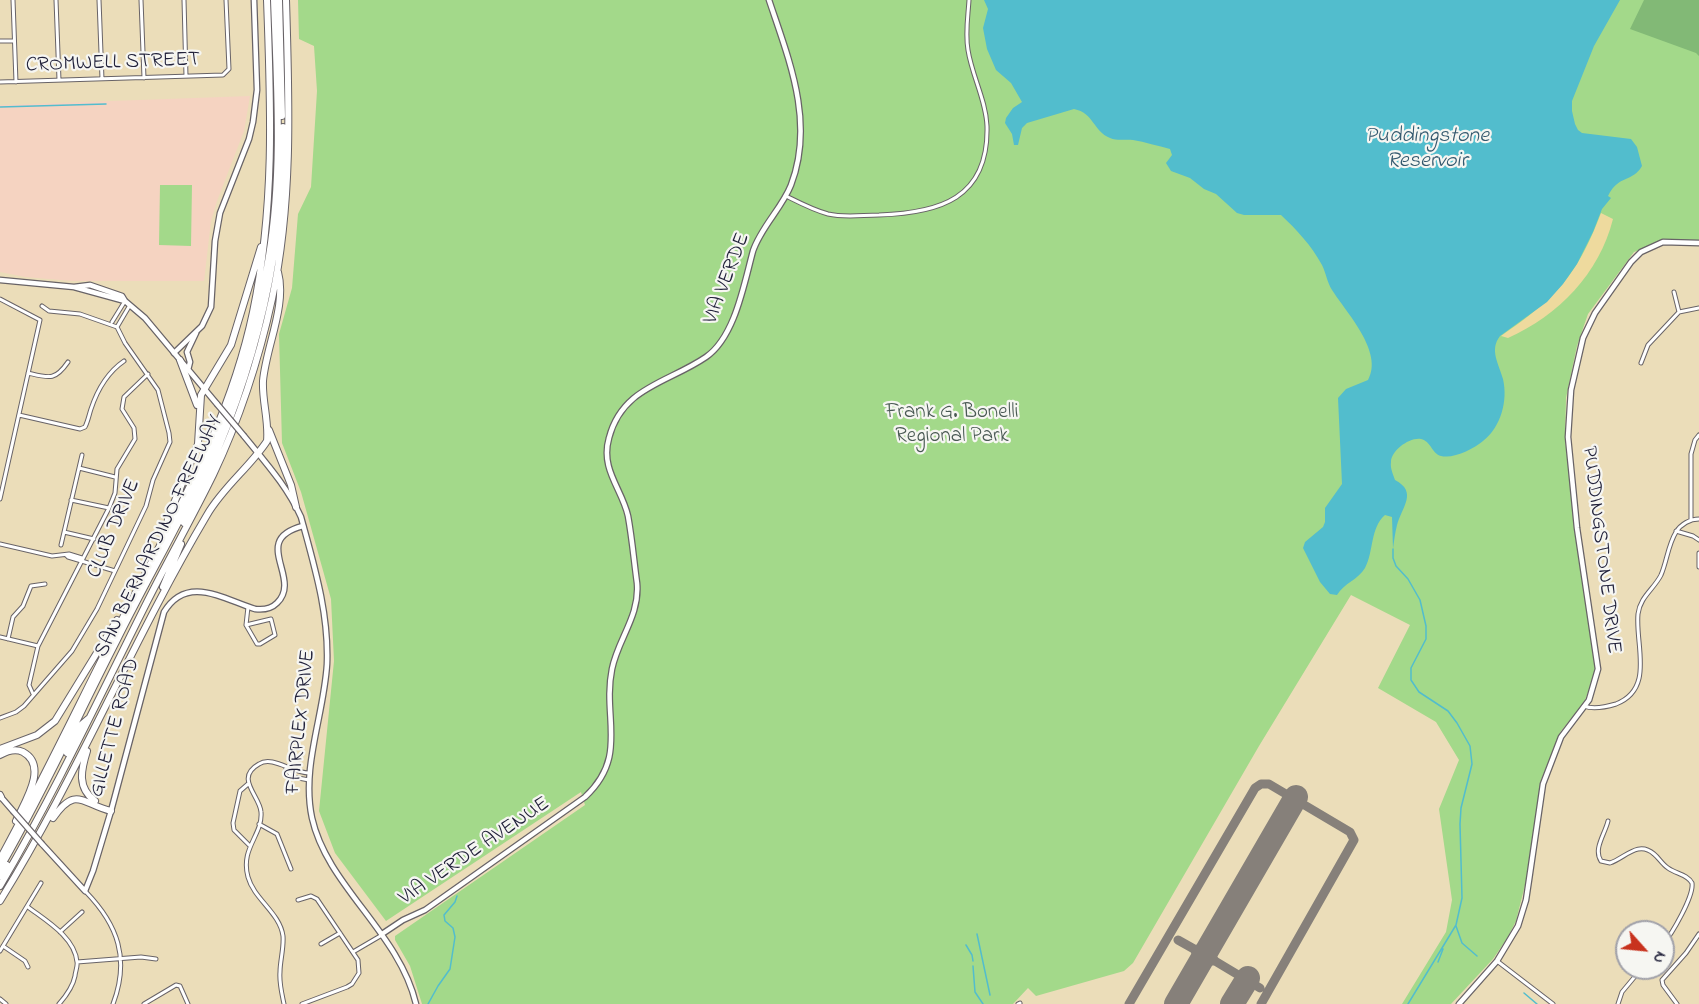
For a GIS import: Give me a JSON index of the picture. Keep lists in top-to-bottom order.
{
  "streets": {
    "highway": ["SAN BERNARDINO FREEWAY"],
    "main road": [
      "VIA VERDE",
      "PUDDINGSTONE DRIVE",
      "FAIRPLEX DRIVE",
      "GILLETTE ROAD",
      "VIA VERDE AVENUE"
    ],
    "street": ["CROMWELL STREET", "CLUB DRIVE"]
  },
  "crossings": [
    ["VIA VERDE", "VIA VERDE AVENUE"],
    ["FAIRPLEX DRIVE", "GILLETTE ROAD"],
    ["FAIRPLEX DRIVE", "VIA VERDE AVENUE"]
  ],
  "water": ["Puddingstone Reservoir"],
  "parks": ["Frank G. Bonelli Regional Park"],
  "north": "bottom right"
}
